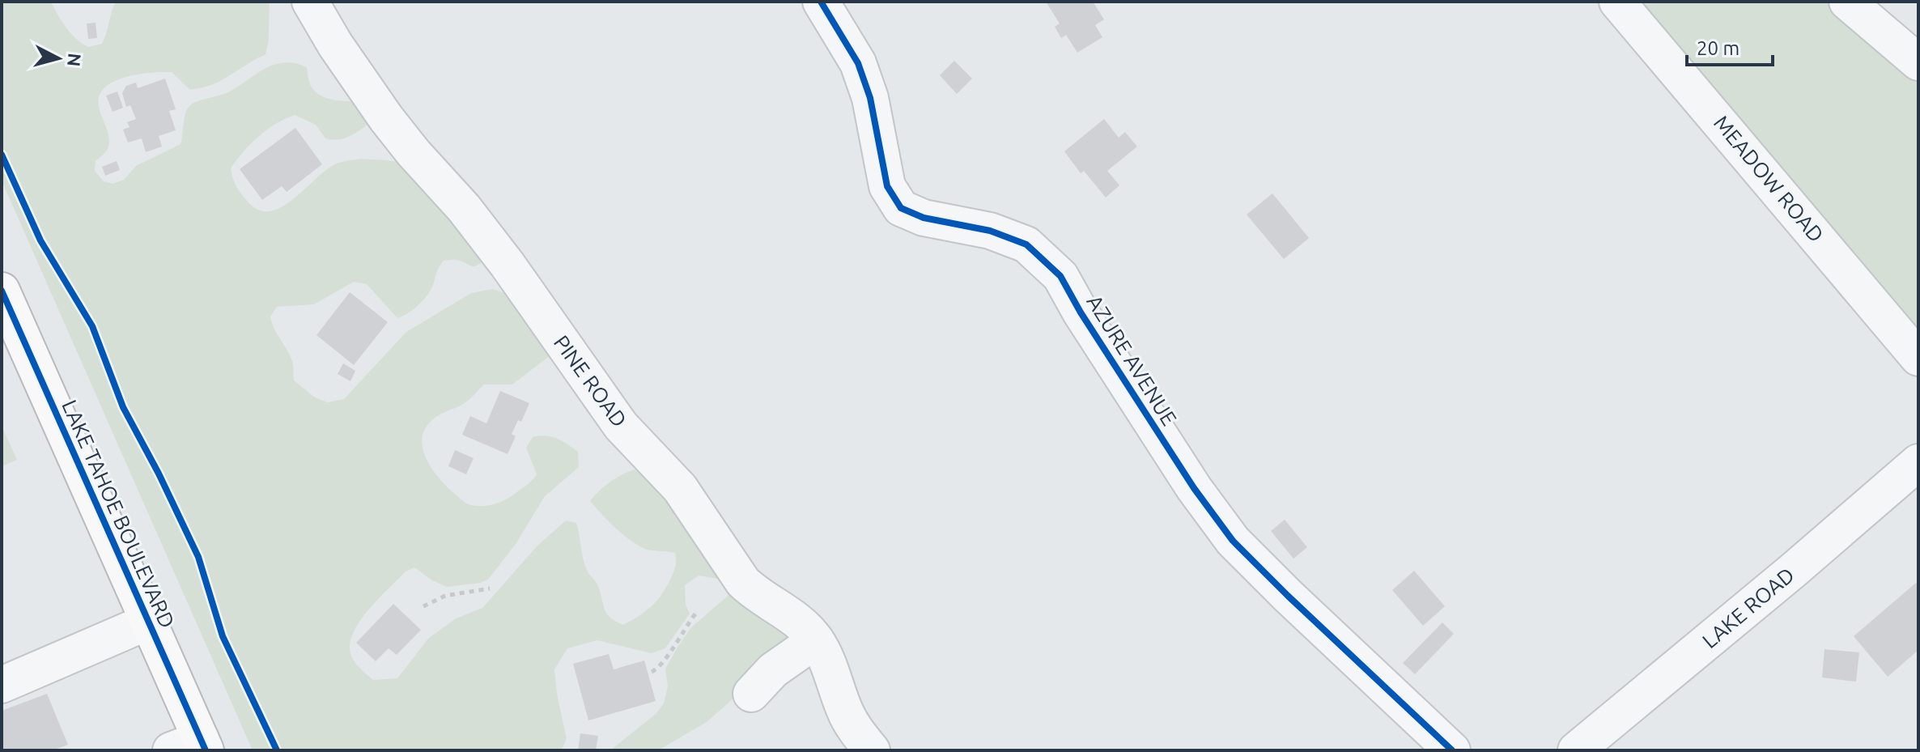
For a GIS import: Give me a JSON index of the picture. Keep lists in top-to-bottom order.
{
  "streets": {
    "highway": ["LAKE TAHOE BOULEVARD"],
    "street": [
      "MEADOW ROAD",
      "AZURE AVENUE",
      "PINE ROAD",
      "LAKE ROAD"
    ]
  },
  "scale_bar": "20 m",
  "north": "right"
}
